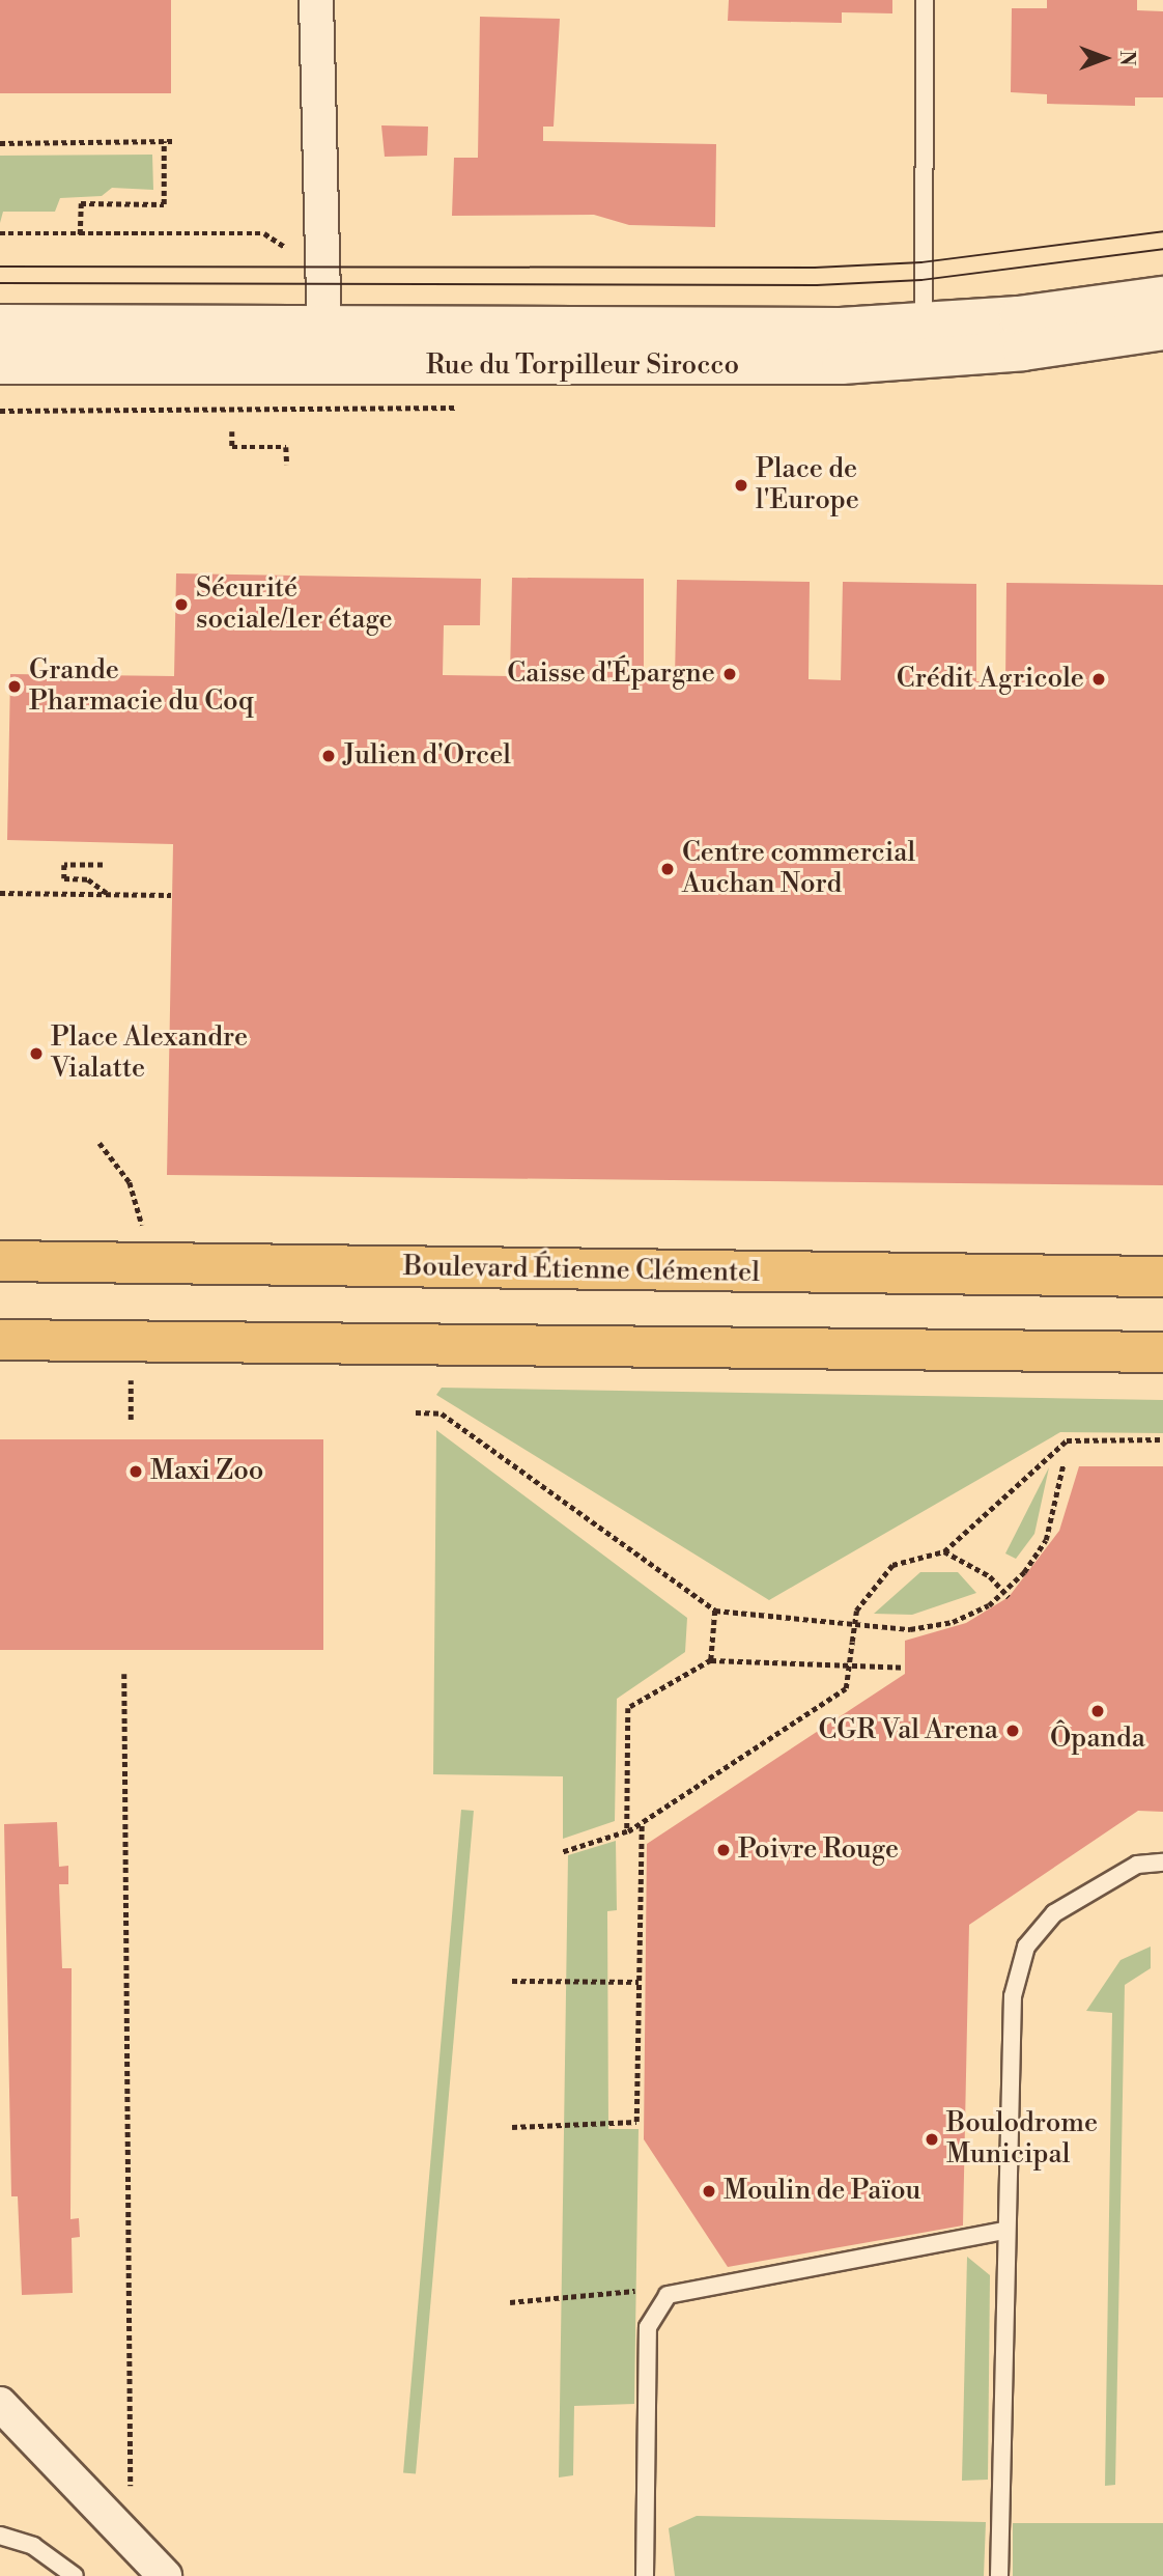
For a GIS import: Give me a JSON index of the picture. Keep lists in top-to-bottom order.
{
  "streets": {
    "main road": ["Boulevard Étienne Clémentel"],
    "street": ["Rue du Torpilleur Sirocco"]
  },
  "places": [
    "Place de l'Europe",
    "Sécurité sociale/1er étage",
    "Caisse d'Épargne",
    "Crédit Agricole",
    "Grande Pharmacie du Coq",
    "Julien d'Orcel",
    "Centre commercial Auchan Nord",
    "Place Alexandre Vialatte",
    "Maxi Zoo",
    "Ôpanda",
    "CGR Val Arena",
    "Poivre Rouge",
    "Boulodrome Municipal",
    "Moulin de Païou"
  ],
  "north": "right"
}
